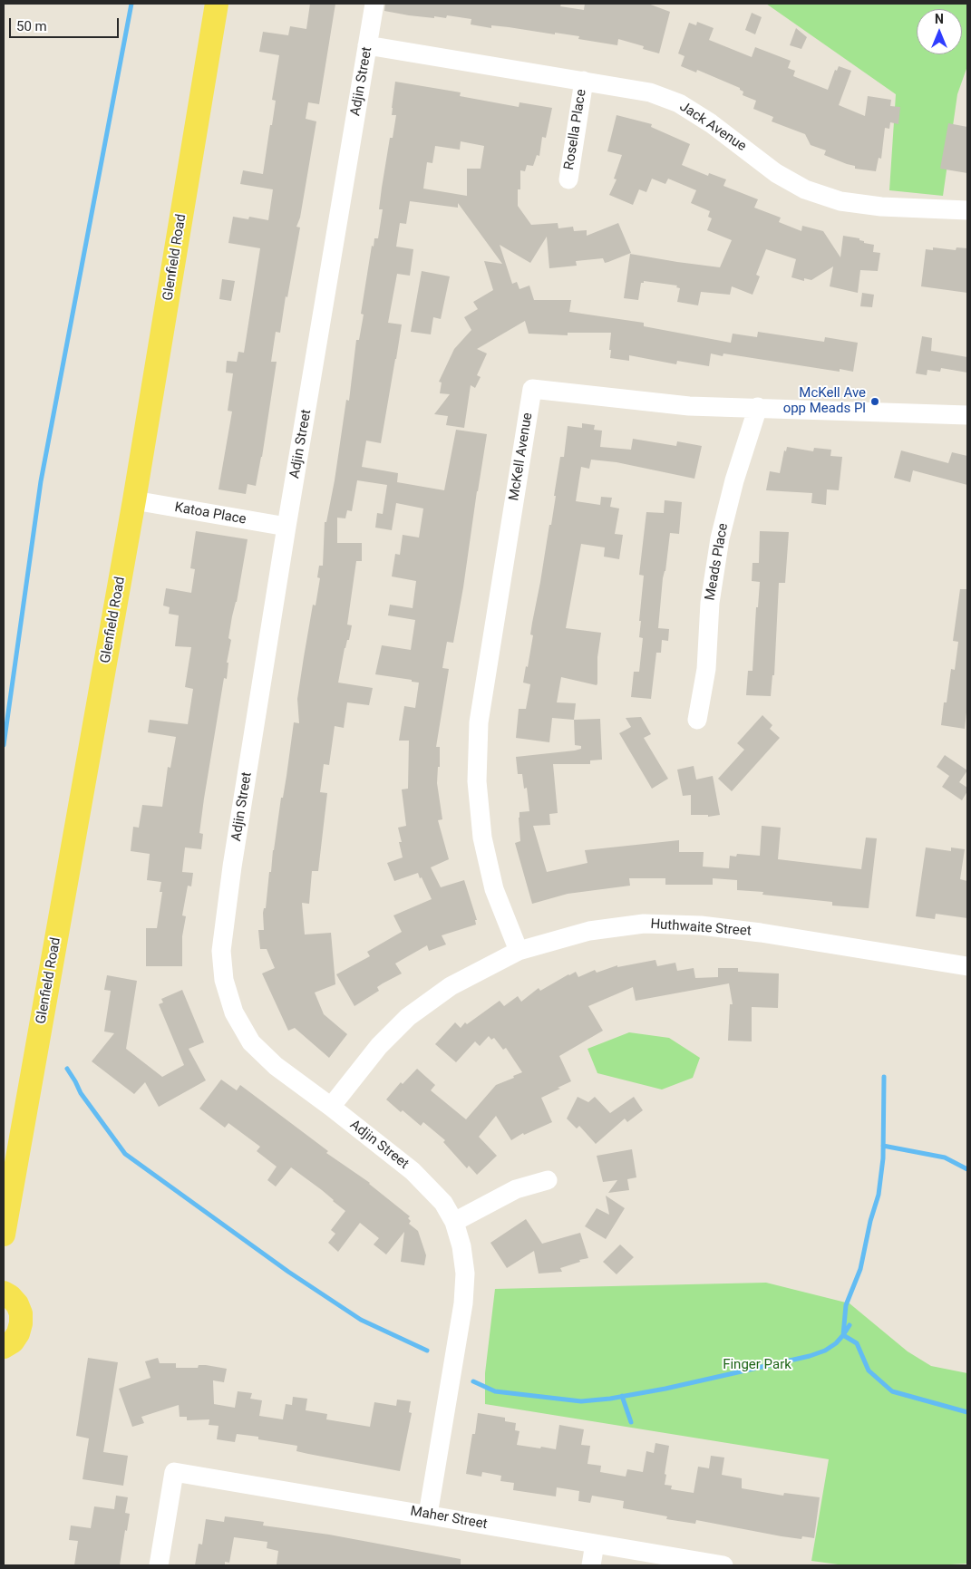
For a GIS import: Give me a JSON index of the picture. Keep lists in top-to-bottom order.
{
  "streets": {
    "main road": ["Glenfield Road"],
    "street": [
      "Adjin Street",
      "Jack Avenue",
      "Rosella Place",
      "McKell Avenue",
      "Katoa Place",
      "Meads Place",
      "Huthwaite Street",
      "Maher Street"
    ]
  },
  "crossings": [
    ["Adjin Street", "Jack Avenue"],
    ["Adjin Street", "Katoa Place"],
    ["Adjin Street", "Huthwaite Street"],
    ["Adjin Street", "Maher Street"],
    ["Jack Avenue", "Rosella Place"],
    ["Glenfield Road", "Katoa Place"],
    ["McKell Avenue", "Meads Place"],
    ["McKell Avenue", "Huthwaite Street"]
  ],
  "parks": ["Finger Park"],
  "places": ["McKell Ave opp Meads Pl"],
  "scale_bar": "50 m",
  "north": "top"
}
